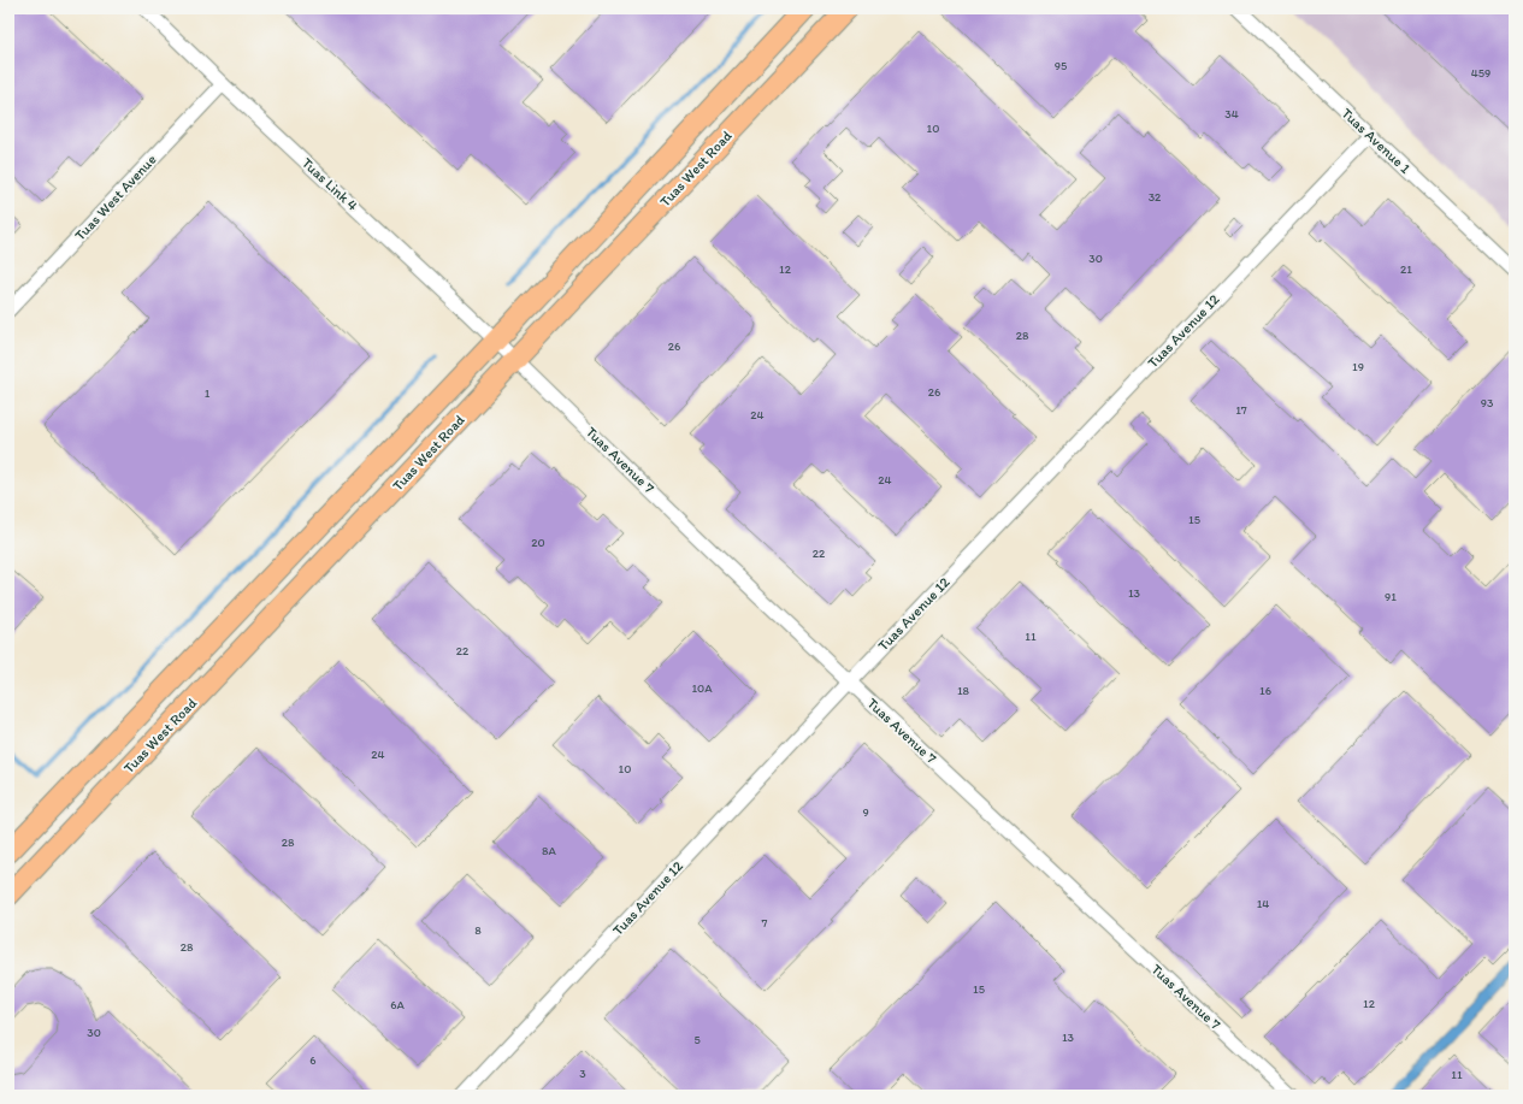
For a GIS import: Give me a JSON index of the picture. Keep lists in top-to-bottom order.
{
  "streets": {
    "main road": ["Tuas West Road"],
    "street": [
      "Tuas Avenue 1",
      "Tuas Link 4",
      "Tuas West Avenue",
      "Tuas Avenue 12",
      "Tuas Avenue 7"
    ]
  },
  "crossings": [
    ["Tuas Avenue 1", "Tuas Avenue 12"],
    ["Tuas West Road", "Tuas Link 4"],
    ["Tuas West Road", "Tuas Avenue 7"],
    ["Tuas Link 4", "Tuas West Avenue"],
    ["Tuas Link 4", "Tuas Avenue 7"],
    ["Tuas Avenue 12", "Tuas Avenue 7"]
  ],
  "house_numbers": [
    "95",
    "459",
    "34",
    "10",
    "32",
    "30",
    "12",
    "21",
    "28",
    "26",
    "19",
    "26",
    "1",
    "93",
    "17",
    "24",
    "24",
    "15",
    "20",
    "22",
    "13",
    "91",
    "11",
    "22",
    "10A",
    "18",
    "16",
    "24",
    "10",
    "9",
    "28",
    "8A",
    "14",
    "7",
    "8",
    "28",
    "15",
    "12",
    "6A",
    "30",
    "13",
    "5",
    "6",
    "3",
    "11"
  ]
}
